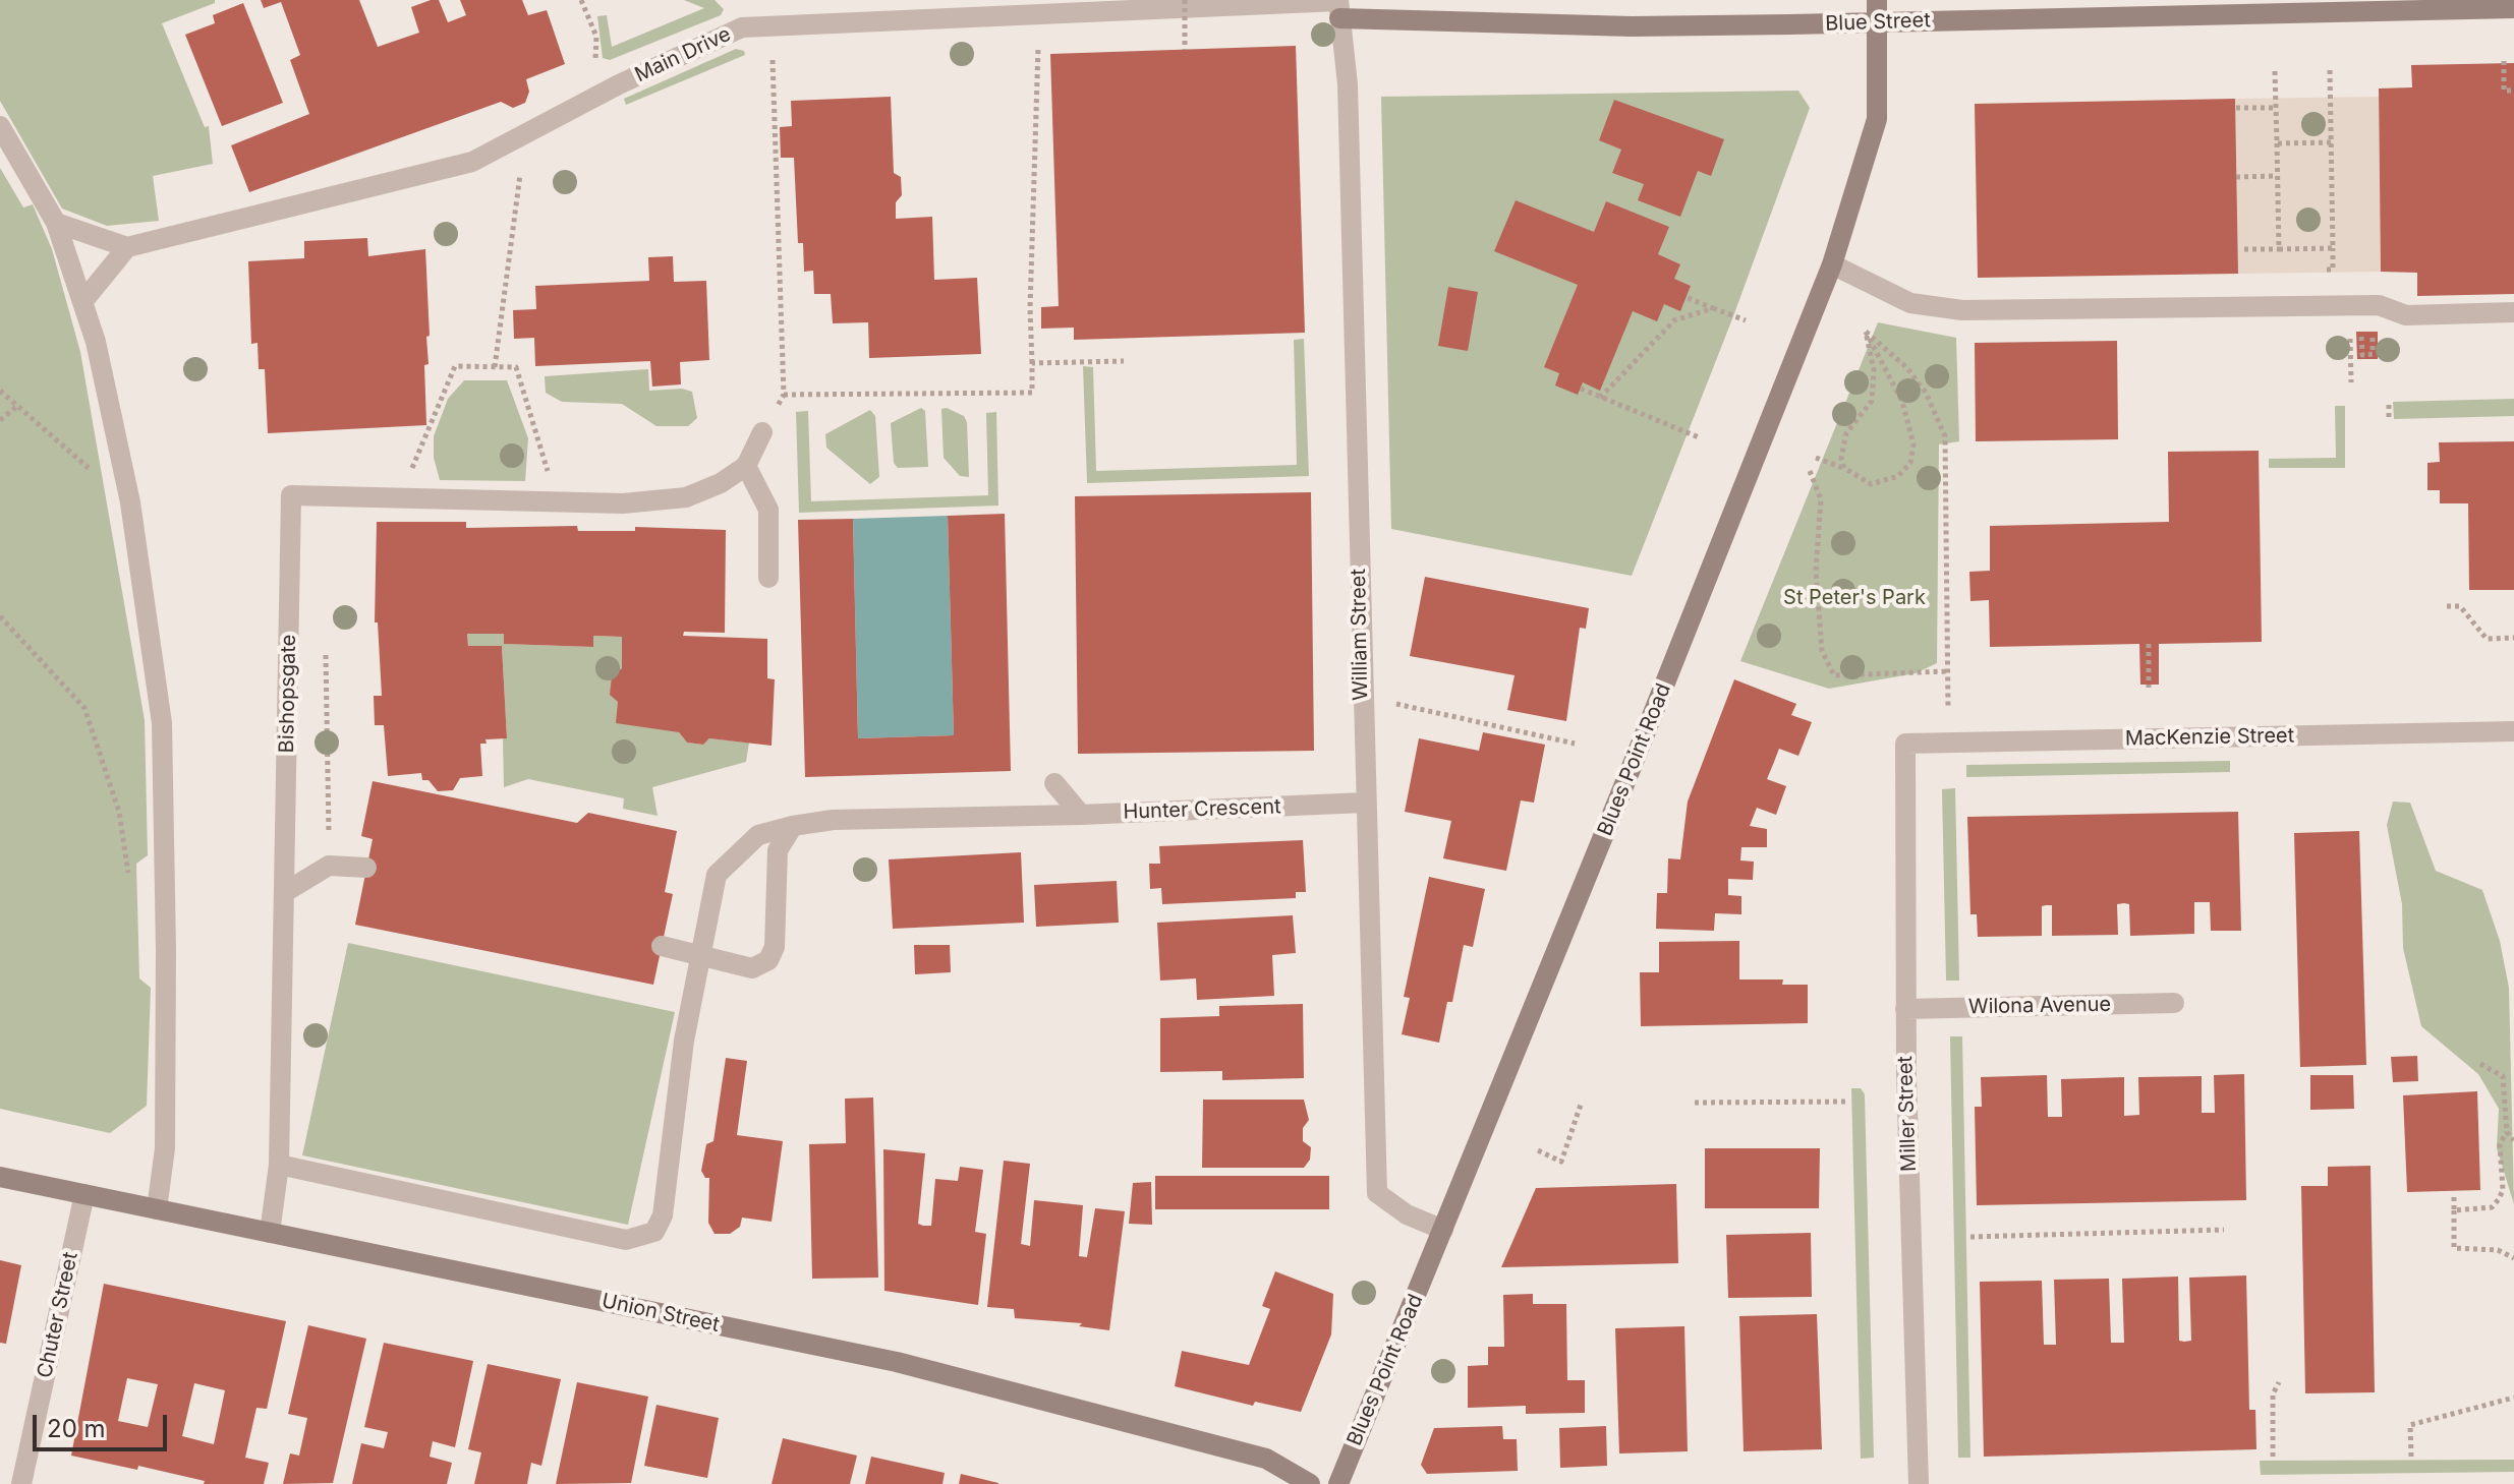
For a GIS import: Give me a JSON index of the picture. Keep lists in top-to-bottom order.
{
  "streets": {
    "street": [
      "Blue Street",
      "Main Drive",
      "William Street",
      "Bishopsgate",
      "MacKenzie Street",
      "Blues Point Road",
      "Hunter Crescent",
      "Wilona Avenue",
      "Miller Street",
      "Union Street",
      "Chuter Street"
    ]
  },
  "crossings": [
    ["Blue Street", "Main Drive"],
    ["Blue Street", "William Street"],
    ["Blue Street", "Blues Point Road"],
    ["Main Drive", "William Street"],
    ["William Street", "Blues Point Road"],
    ["William Street", "Hunter Crescent"],
    ["Bishopsgate", "Hunter Crescent"],
    ["Bishopsgate", "Union Street"],
    ["MacKenzie Street", "Miller Street"],
    ["Wilona Avenue", "Miller Street"],
    ["Union Street", "Chuter Street"]
  ],
  "parks": ["St Peter's Park"],
  "scale_bar": "20 m"
}
